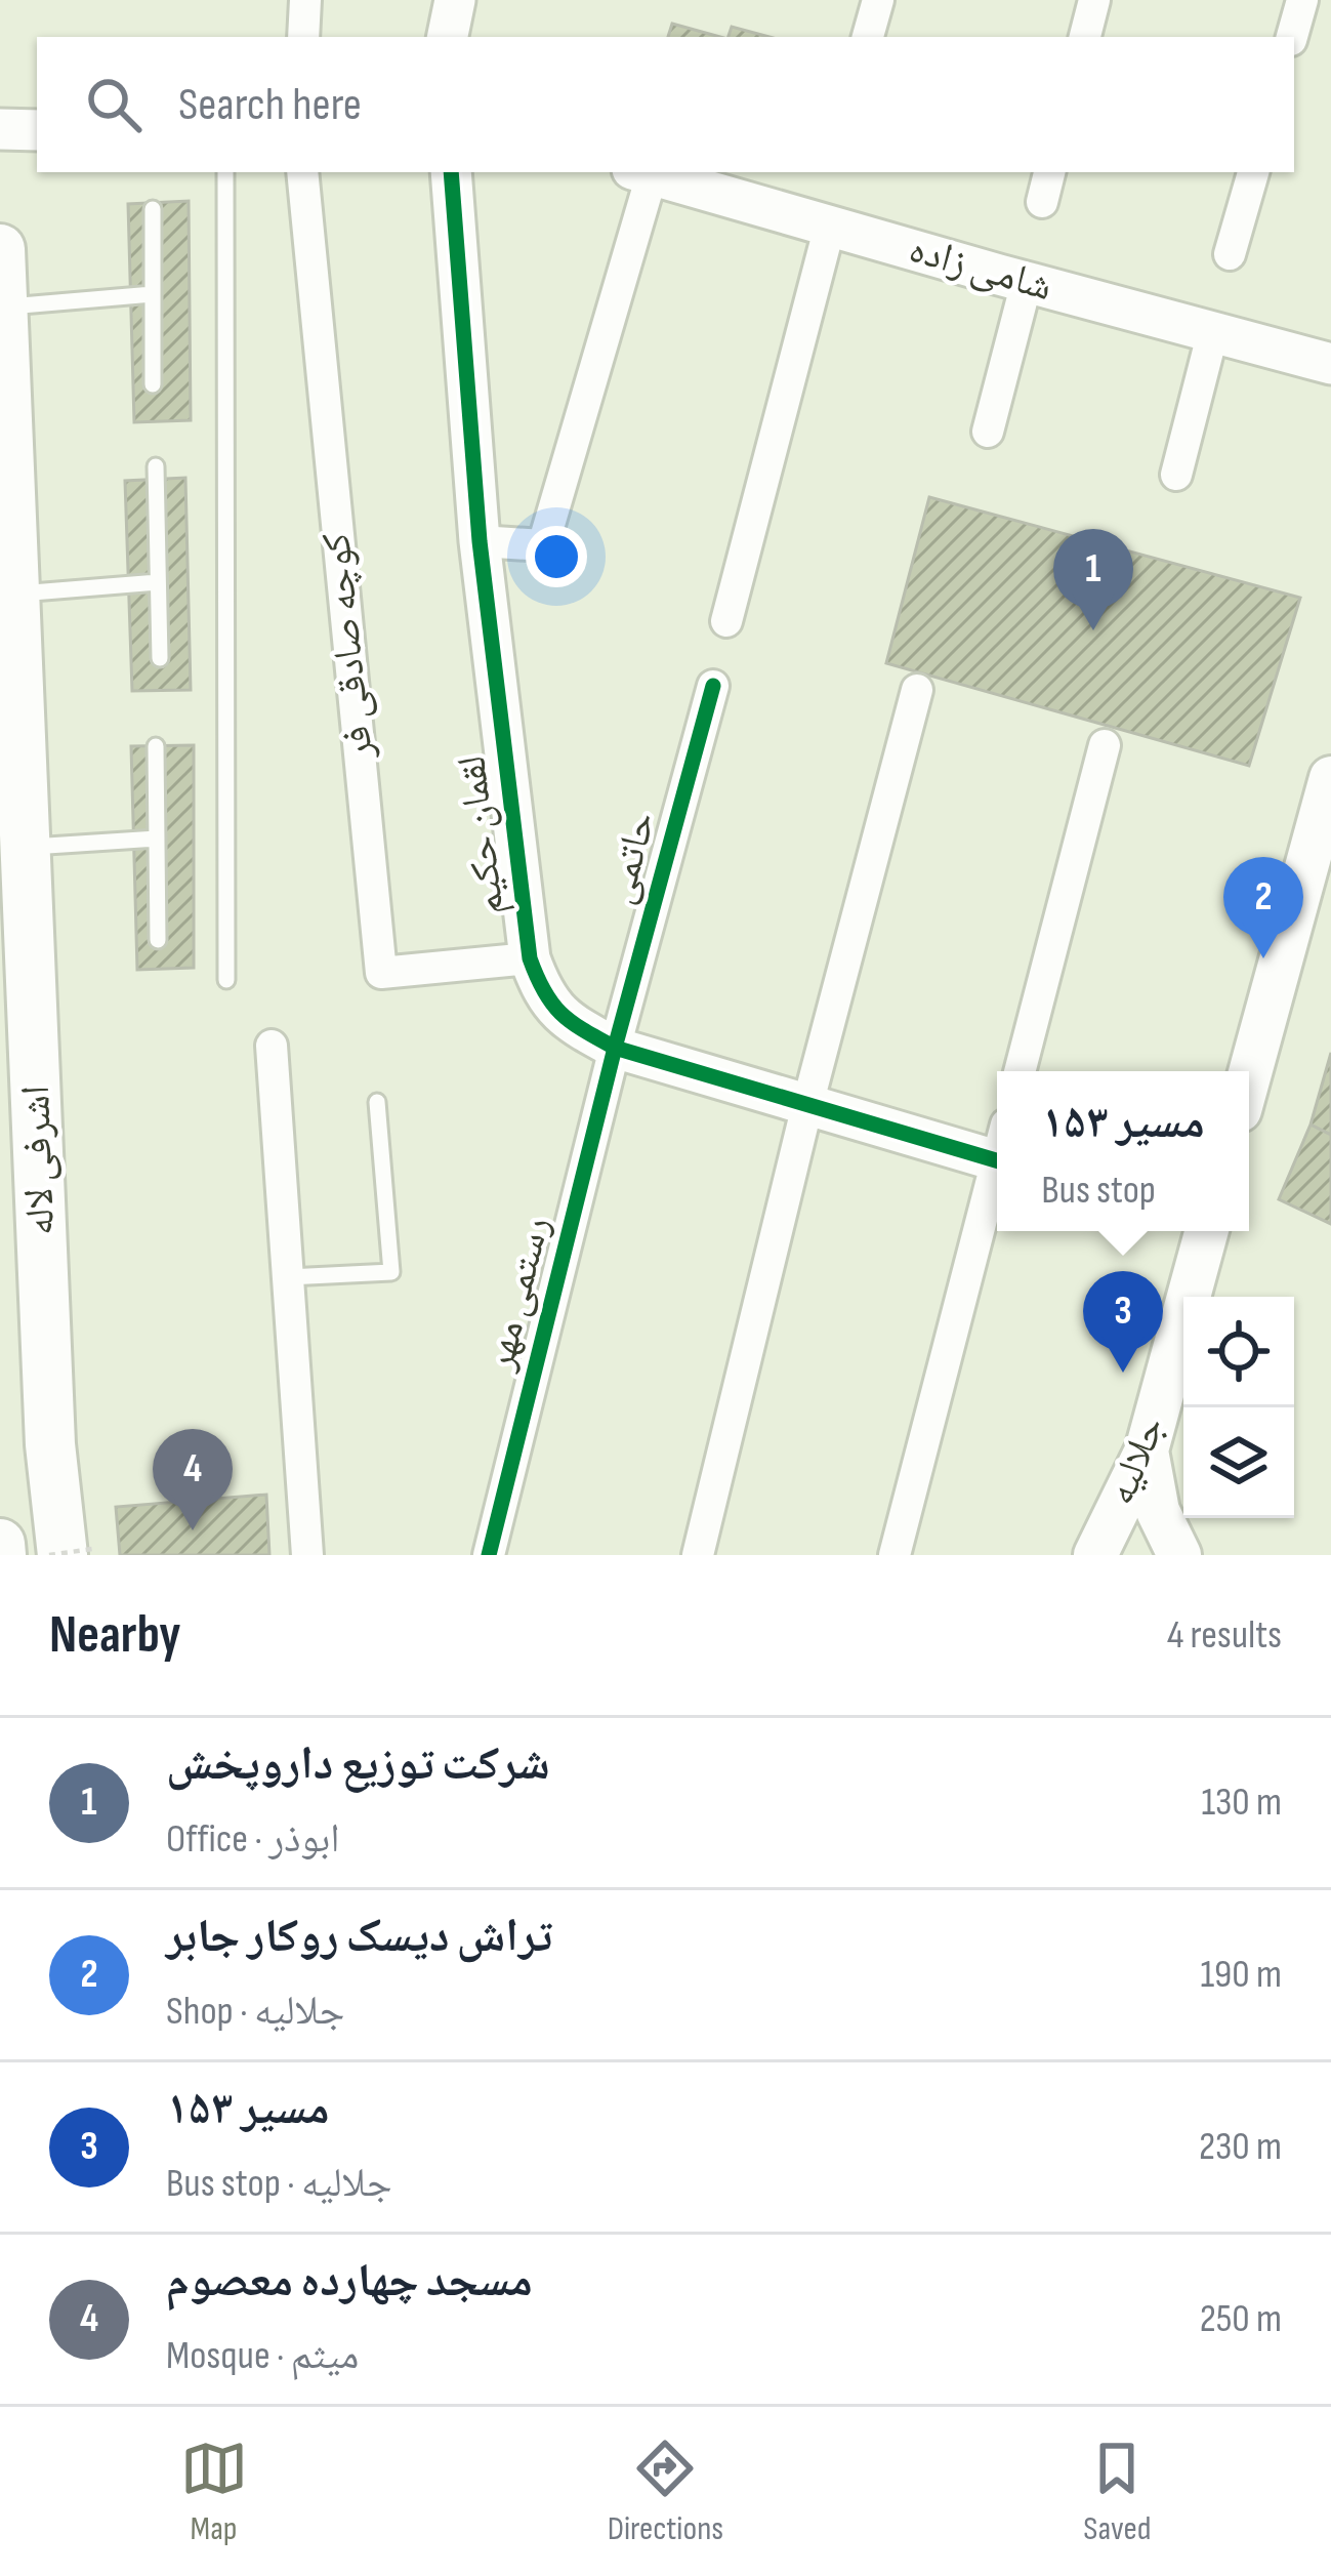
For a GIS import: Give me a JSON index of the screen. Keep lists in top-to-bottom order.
{
  "streets": {
    "main road": ["اشرفی لاله", "جلالیه"],
    "street": [
      "شامی زاده",
      "کوچه صادقی فر",
      "لقمان حکیم",
      "حاتمی",
      "رستمی مهر"
    ]
  },
  "crossings": [
    ["کوچه صادقی فر", "لقمان حکیم"],
    ["لقمان حکیم", "حاتمی"],
    ["لقمان حکیم", "رستمی مهر"],
    ["حاتمی", "رستمی مهر"]
  ],
  "page": {
    "search": "Search here",
    "pins": [
      "1",
      "2",
      "3",
      "4"
    ],
    "popup": ["مسیر ۱۵۳", "Bus stop"],
    "heading": ["Nearby", "4 results"],
    "list": [
      {
        "mark": "1",
        "name": "شرکت توزیع داروپخش",
        "note": "Office · ابوذر",
        "value": "130 m"
      },
      {
        "mark": "2",
        "name": "تراش دیسک روکار جابر",
        "note": "Shop · جلالیه",
        "value": "190 m"
      },
      {
        "mark": "3",
        "name": "مسیر ۱۵۳",
        "note": "Bus stop · جلالیه",
        "value": "230 m"
      },
      {
        "mark": "4",
        "name": "مسجد چهارده معصوم",
        "note": "Mosque · میثم",
        "value": "250 m"
      }
    ],
    "nav": ["Map", "Directions", "Saved"]
  }
}
